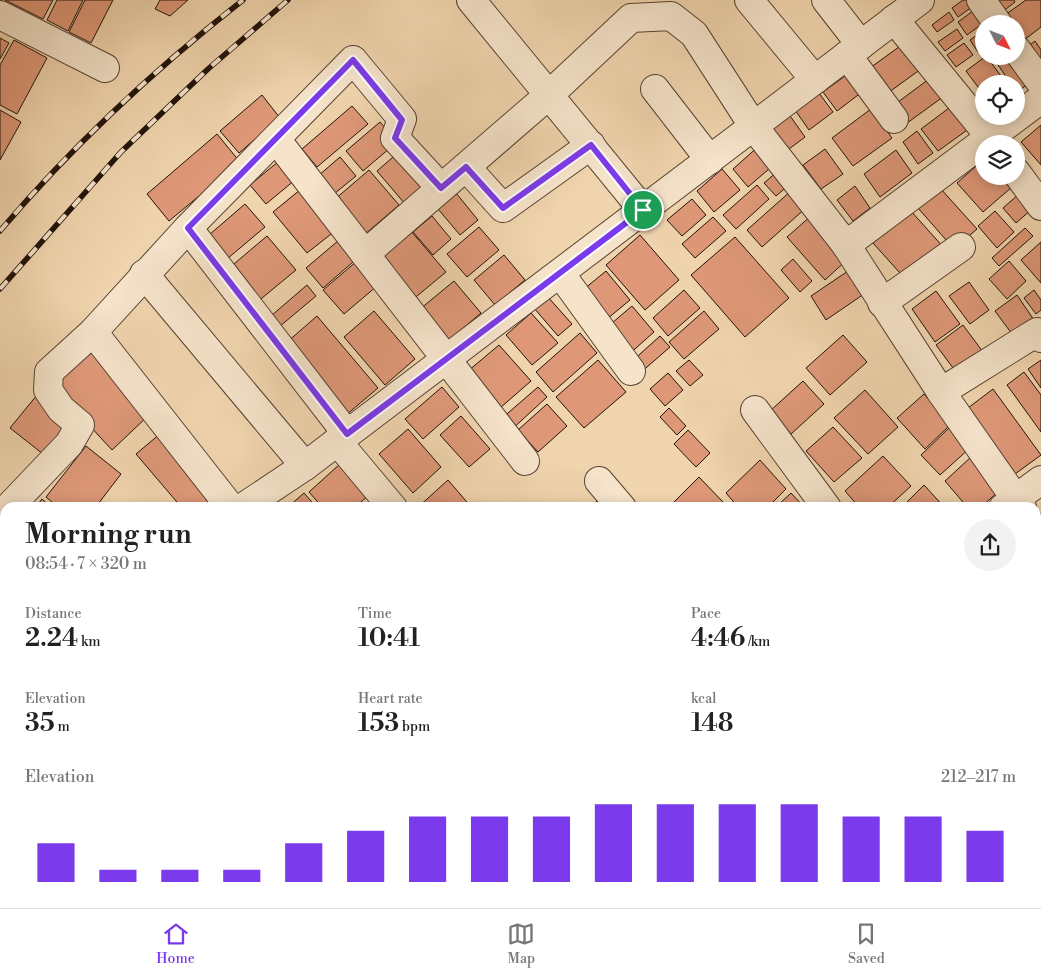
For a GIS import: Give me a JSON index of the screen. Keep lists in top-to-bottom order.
{
  "north": "bottom right",
  "page": {
    "heading": ["Morning run", "08:54 · 7 × 320 m"],
    "stats": [
      ["Distance", "2.24 km"],
      ["Time", "10:41"],
      ["Pace", "4:46 /km"],
      ["Elevation", "35 m"],
      ["Heart rate", "153 bpm"],
      ["kcal", "148"]
    ],
    "chart": ["Elevation", "212–217 m"],
    "tabs": ["Home", "Map", "Saved"]
  }
}
